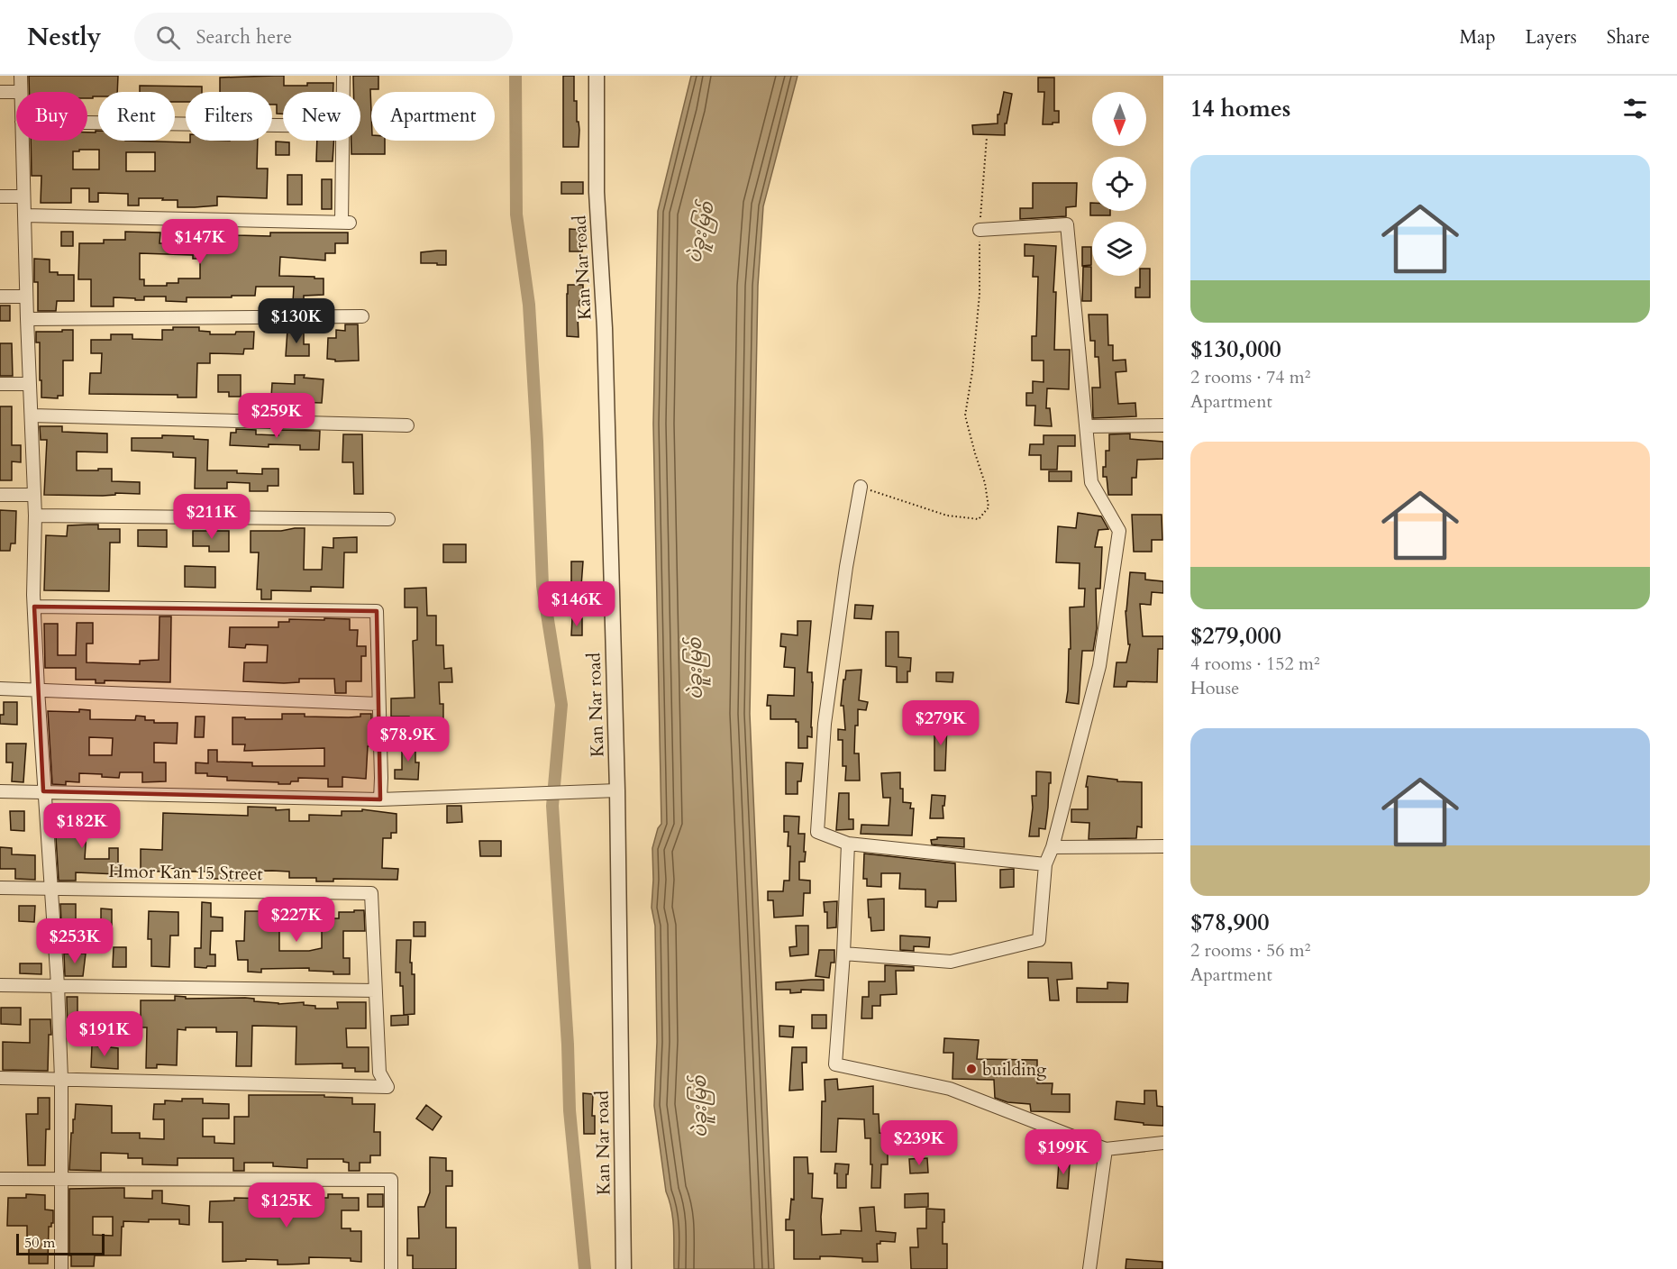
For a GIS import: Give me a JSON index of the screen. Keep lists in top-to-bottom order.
{
  "streets": {
    "street": ["Kan Nar road", "Hmor Kan 15 Street"]
  },
  "water": ["ပဲခူးမြစ်"],
  "places": ["building"],
  "scale_bar": "50 m",
  "north": "bottom",
  "page": {
    "header": "Nestly",
    "search": "Search here",
    "nav": ["Map", "Layers", "Share"],
    "heading": "14 homes",
    "chip": [
      "Buy",
      "Rent",
      "Filters",
      "New",
      "Apartment"
    ],
    "list": [
      {
        "name": "$130,000",
        "note": "2 rooms · 74 m² · Apartment"
      },
      {
        "name": "$279,000",
        "note": "4 rooms · 152 m² · House"
      },
      {
        "name": "$78,900",
        "note": "2 rooms · 56 m² · Apartment"
      }
    ],
    "price": [
      "$147K",
      "$130K",
      "$259K",
      "$211K",
      "$146K",
      "$279K",
      "$78.9K",
      "$182K",
      "$227K",
      "$253K",
      "$191K",
      "$239K",
      "$199K",
      "$125K"
    ],
    "scale": "50 m"
  }
}
